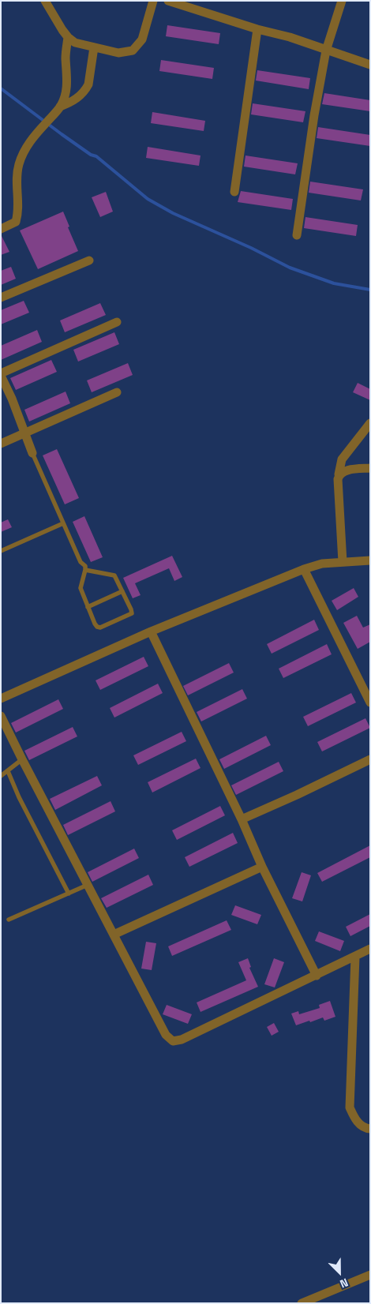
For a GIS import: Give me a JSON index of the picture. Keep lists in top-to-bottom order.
{
  "north": "bottom right"
}
